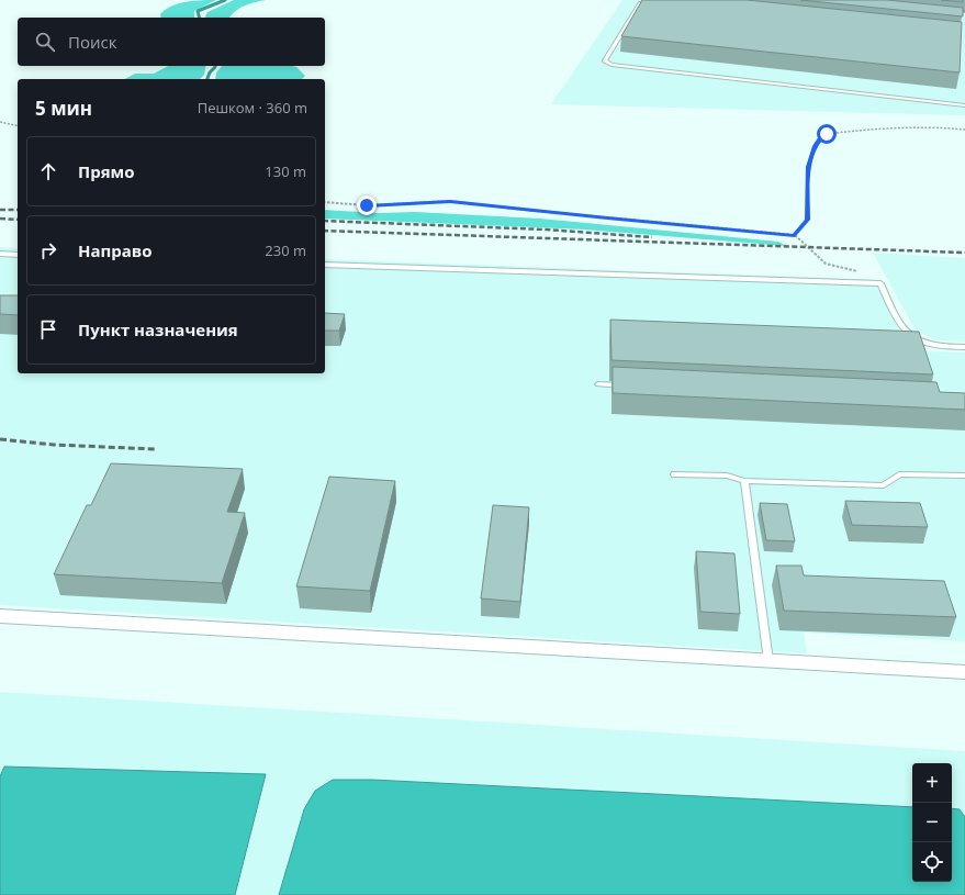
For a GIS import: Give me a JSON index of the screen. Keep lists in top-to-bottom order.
{
  "page": {
    "search": "Поиск",
    "heading": ["5 мин", "Пешком · 360 m"],
    "list": [
      ["Прямо", "130 m"],
      ["Направо", "230 m"],
      "Пункт назначения"
    ],
    "map_buttons": ["+", "−"]
  }
}
